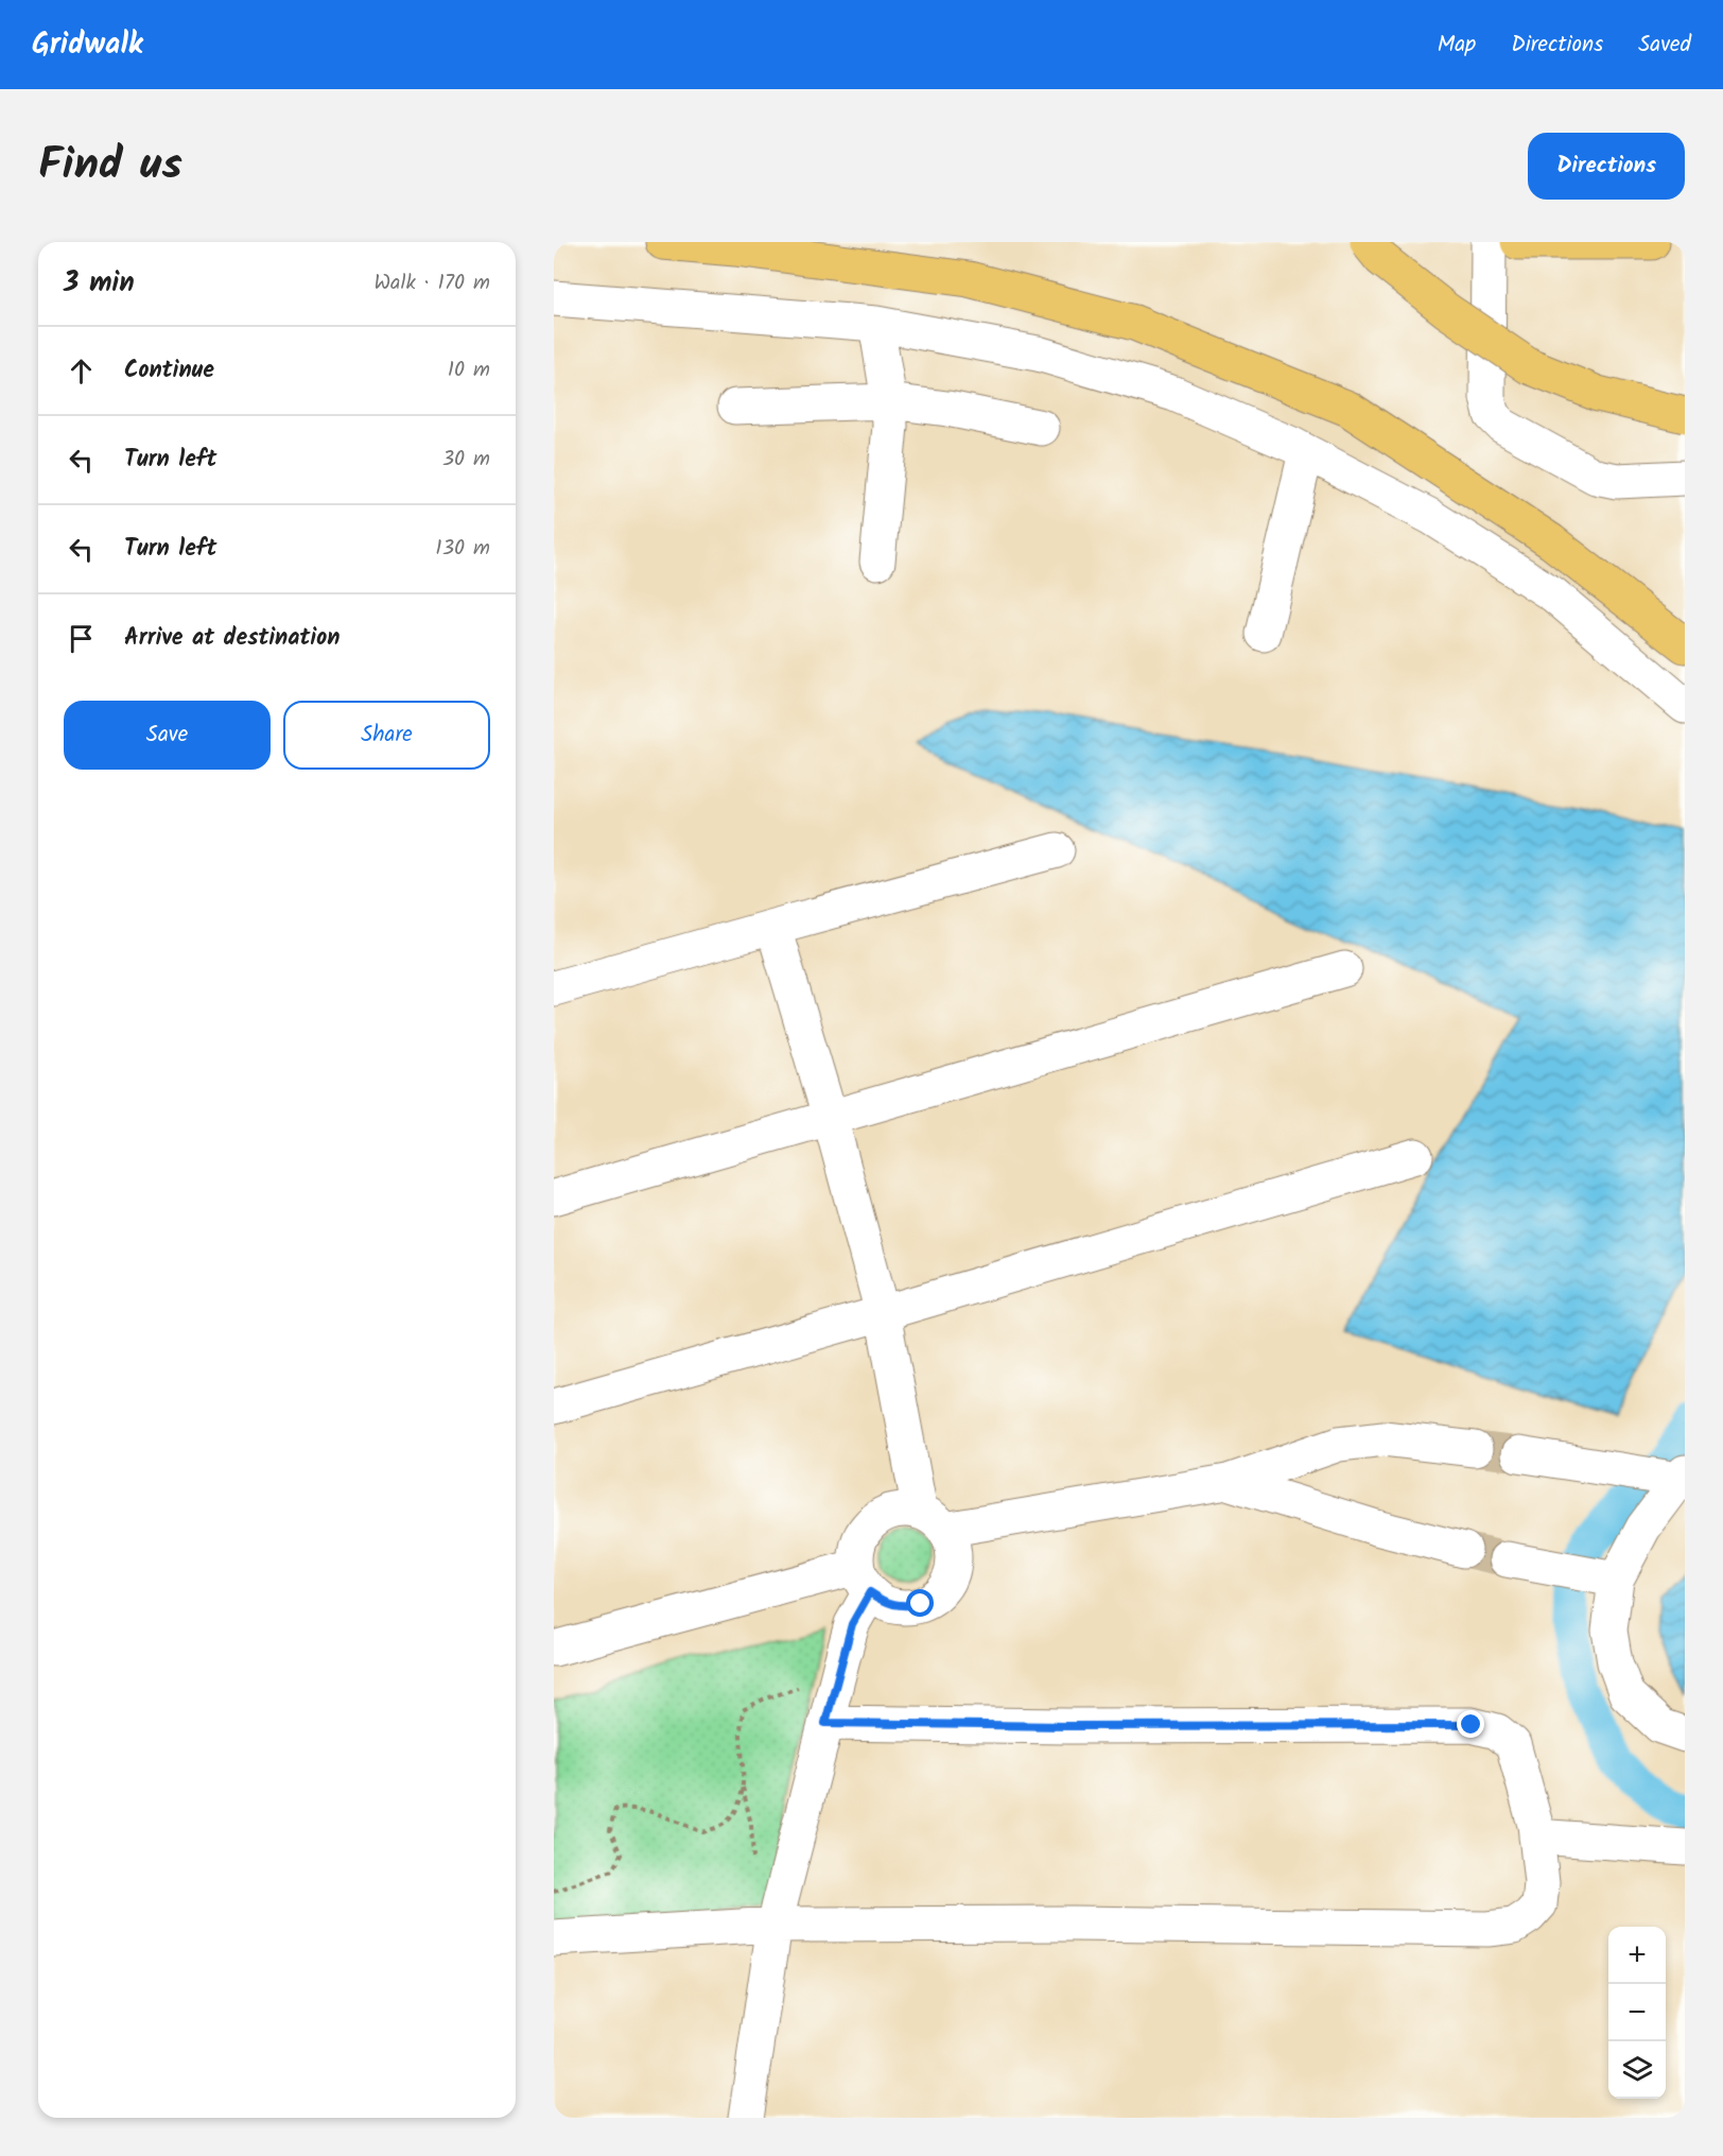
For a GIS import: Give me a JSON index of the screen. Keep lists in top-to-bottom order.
{
  "page": {
    "header": "Gridwalk",
    "nav": ["Map", "Directions", "Saved"],
    "title": "Find us",
    "buttons": [
      "Directions",
      ["Save", "Share"]
    ],
    "heading": ["3 min", "Walk · 170 m"],
    "list": [
      ["Continue", "10 m"],
      ["Turn left", "30 m"],
      ["Turn left", "130 m"],
      "Arrive at destination"
    ],
    "map_buttons": ["+", "−"]
  }
}
